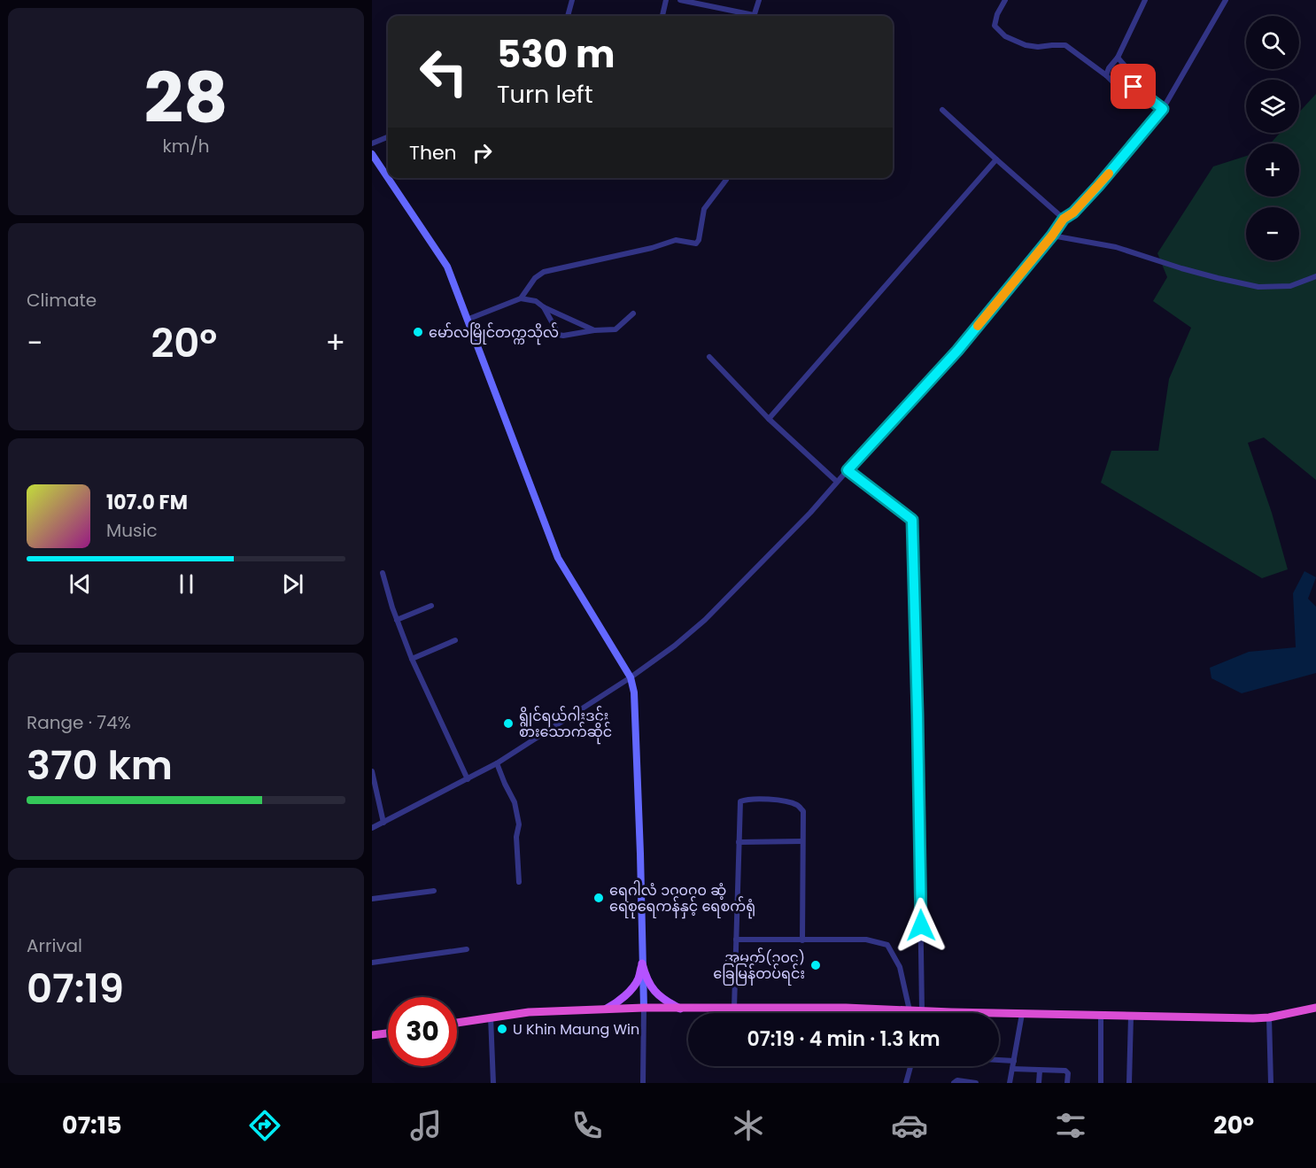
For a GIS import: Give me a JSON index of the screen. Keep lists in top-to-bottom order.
{
  "places": [
    "မော်လမြိုင်တက္ကသိုလ်",
    "ရွိုင်ရယ်ဂါးဒင်း စားသောက်ဆိုင်",
    "ရေဂါလံ ၁၀၀၀၀ ဆံ့ ရေစုရေကန်နှင့် ရေစက်ရုံ",
    "အမှတ်(၁၀၄) ခြေမြန်တပ်ရင်း",
    "U Khin Maung Win"
  ],
  "page": {
    "tile": [
      ["28", "km/h"],
      "Climate",
      ["Range · 74%", "370 km"],
      ["Arrival", "07:19"]
    ],
    "map_buttons": ["+", "−"],
    "turn": ["530 m", "Turn left"],
    "then": "Then",
    "heat": ["−", "20°", "+"],
    "song": ["107.0 FM", "Music"],
    "limit": "30",
    "trip": "07:19 · 4 min · 1.3 km",
    "tabs": ["07:15", "20°"]
  }
}
